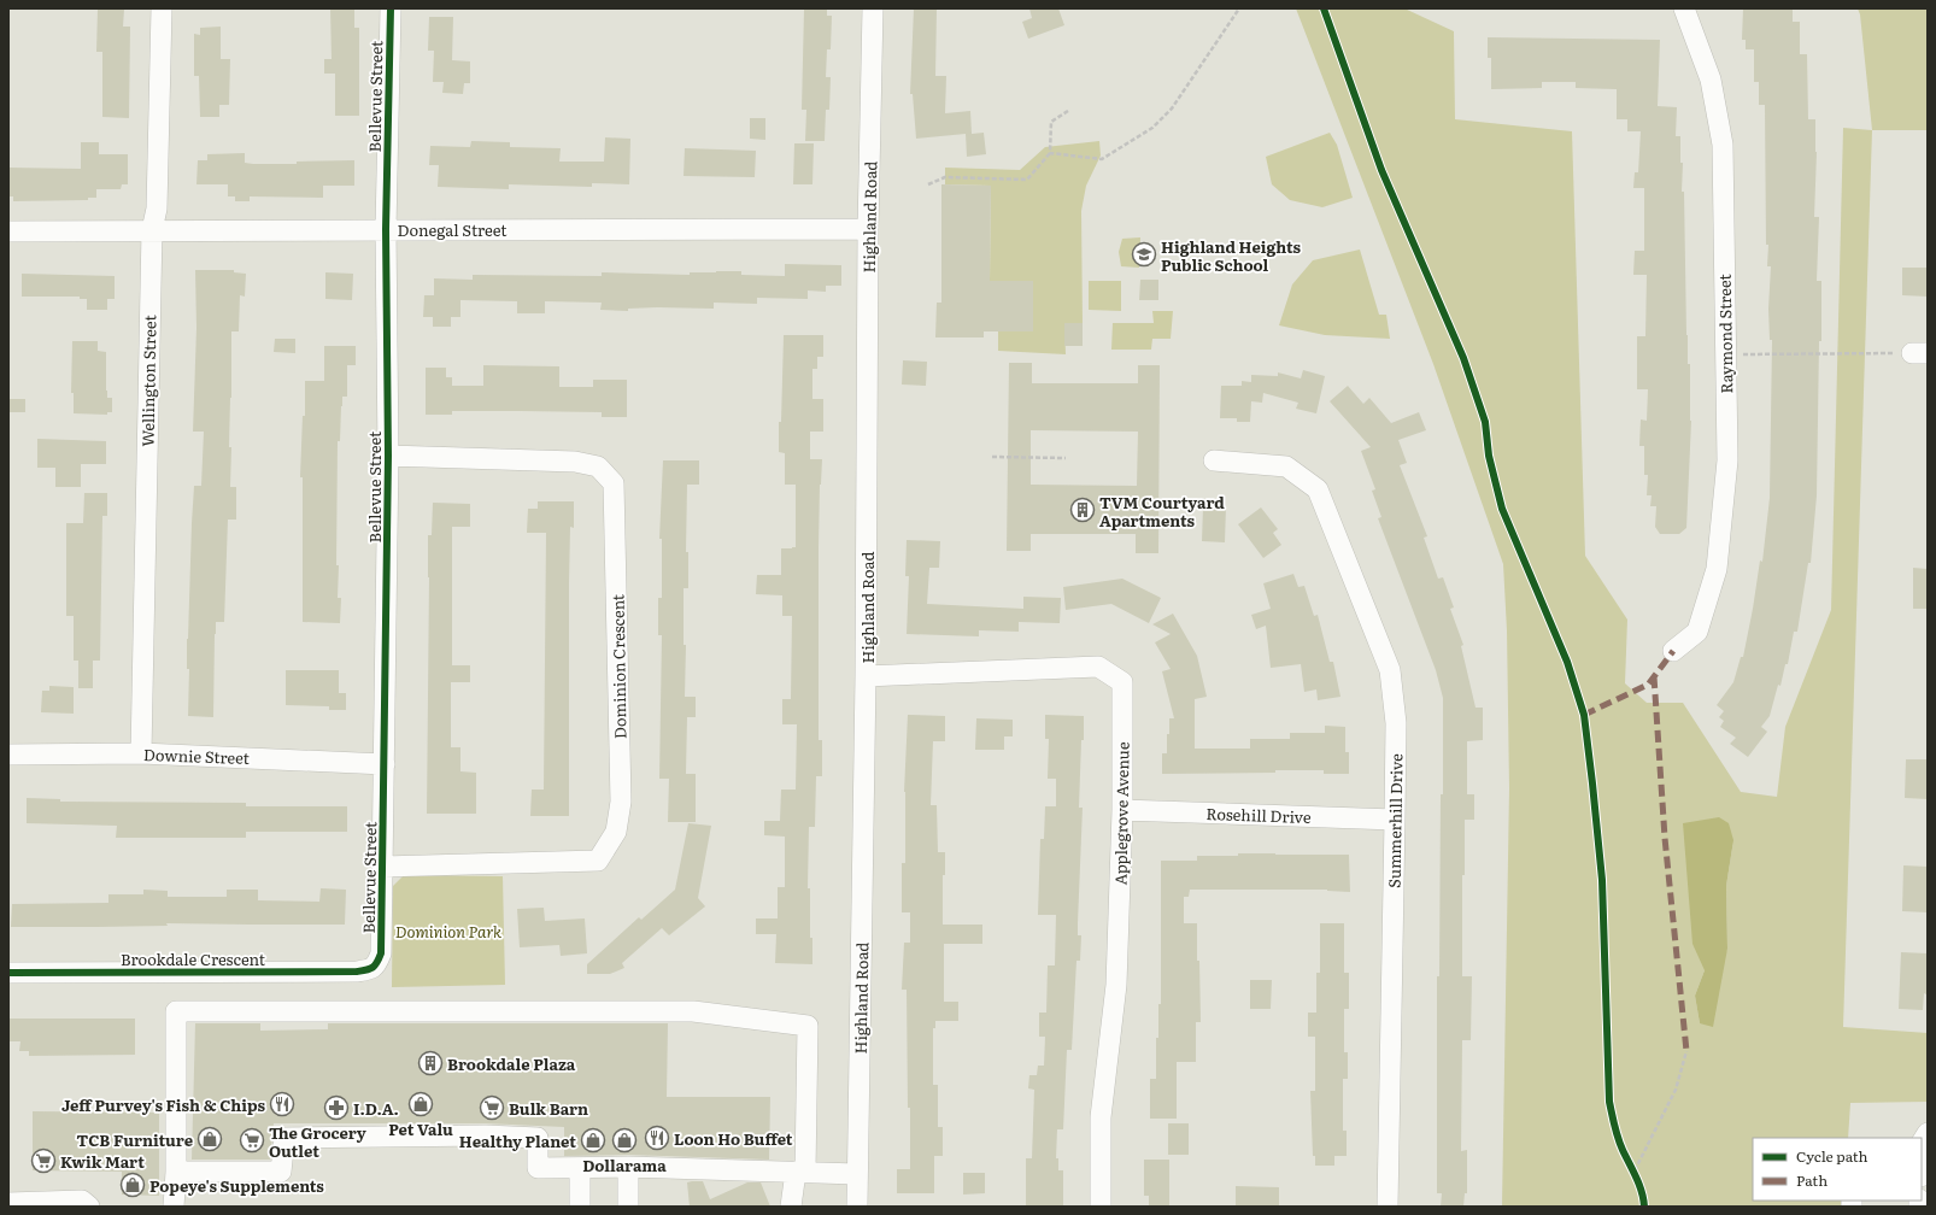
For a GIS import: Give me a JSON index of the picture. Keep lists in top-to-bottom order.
{
  "streets": {
    "street": [
      "Bellevue Street",
      "Highland Road",
      "Donegal Street",
      "Raymond Street",
      "Wellington Street",
      "Dominion Crescent",
      "Downie Street",
      "Applegrove Avenue",
      "Rosehill Drive",
      "Summerhill Drive",
      "Brookdale Crescent"
    ]
  },
  "crossings": [
    ["Bellevue Street", "Donegal Street"],
    ["Bellevue Street", "Dominion Crescent"],
    ["Bellevue Street", "Downie Street"],
    ["Bellevue Street", "Brookdale Crescent"],
    ["Highland Road", "Donegal Street"],
    ["Highland Road", "Applegrove Avenue"],
    ["Donegal Street", "Wellington Street"],
    ["Wellington Street", "Downie Street"],
    ["Applegrove Avenue", "Rosehill Drive"],
    ["Rosehill Drive", "Summerhill Drive"]
  ],
  "parks": ["Dominion Park"],
  "places": {
    "school or university": ["Highland Heights Public School"],
    "building": ["TVM Courtyard Apartments", "Brookdale Plaza"],
    "restaurant": ["Jeff Purvey's Fish & Chips", "Loon Ho Buffet"],
    "shop": [
      "Pet Valu",
      "TCB Furniture",
      "Healthy Planet",
      "Dollarama",
      "Popeye's Supplements"
    ],
    "pharmacy": ["I.D.A."],
    "supermarket": ["Bulk Barn", "The Grocery Outlet", "Kwik Mart"]
  },
  "legend": ["Cycle path", "Path"]
}
